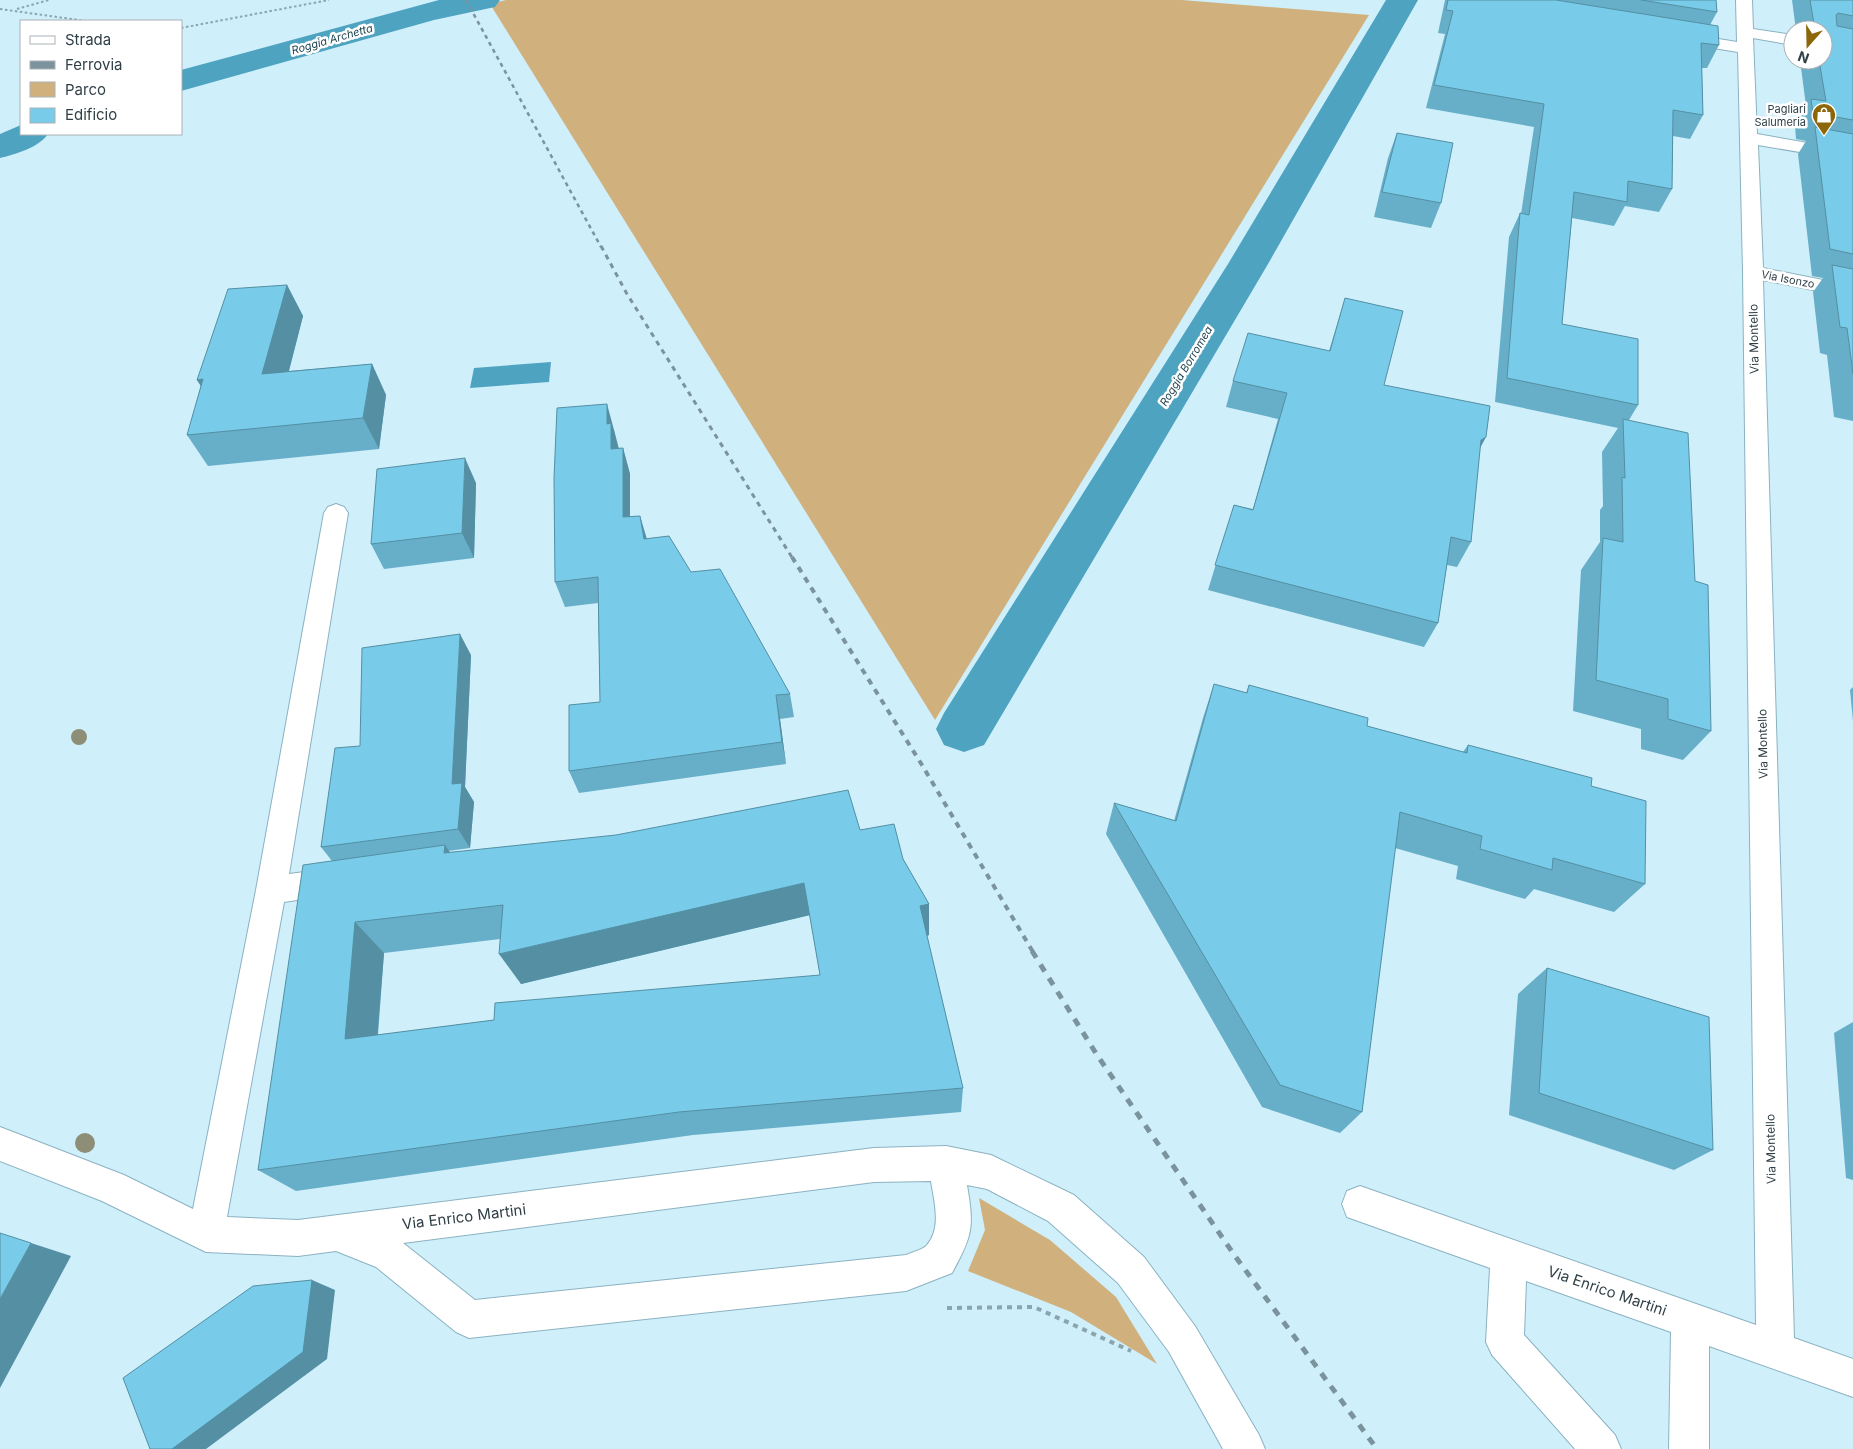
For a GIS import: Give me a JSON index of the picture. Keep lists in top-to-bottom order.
{
  "streets": {
    "street": ["Via Isonzo", "Via Montello", "Via Enrico Martini"]
  },
  "crossings": [
    ["Via Isonzo", "Via Montello"],
    ["Via Montello", "Via Enrico Martini"]
  ],
  "water": ["Roggia Archetta", "Roggia Borromea"],
  "places": {
    "shop": ["Pagliari Salumeria"]
  },
  "legend": [
    "Strada",
    "Ferrovia",
    "Parco",
    "Edificio"
  ],
  "north": "bottom"
}
